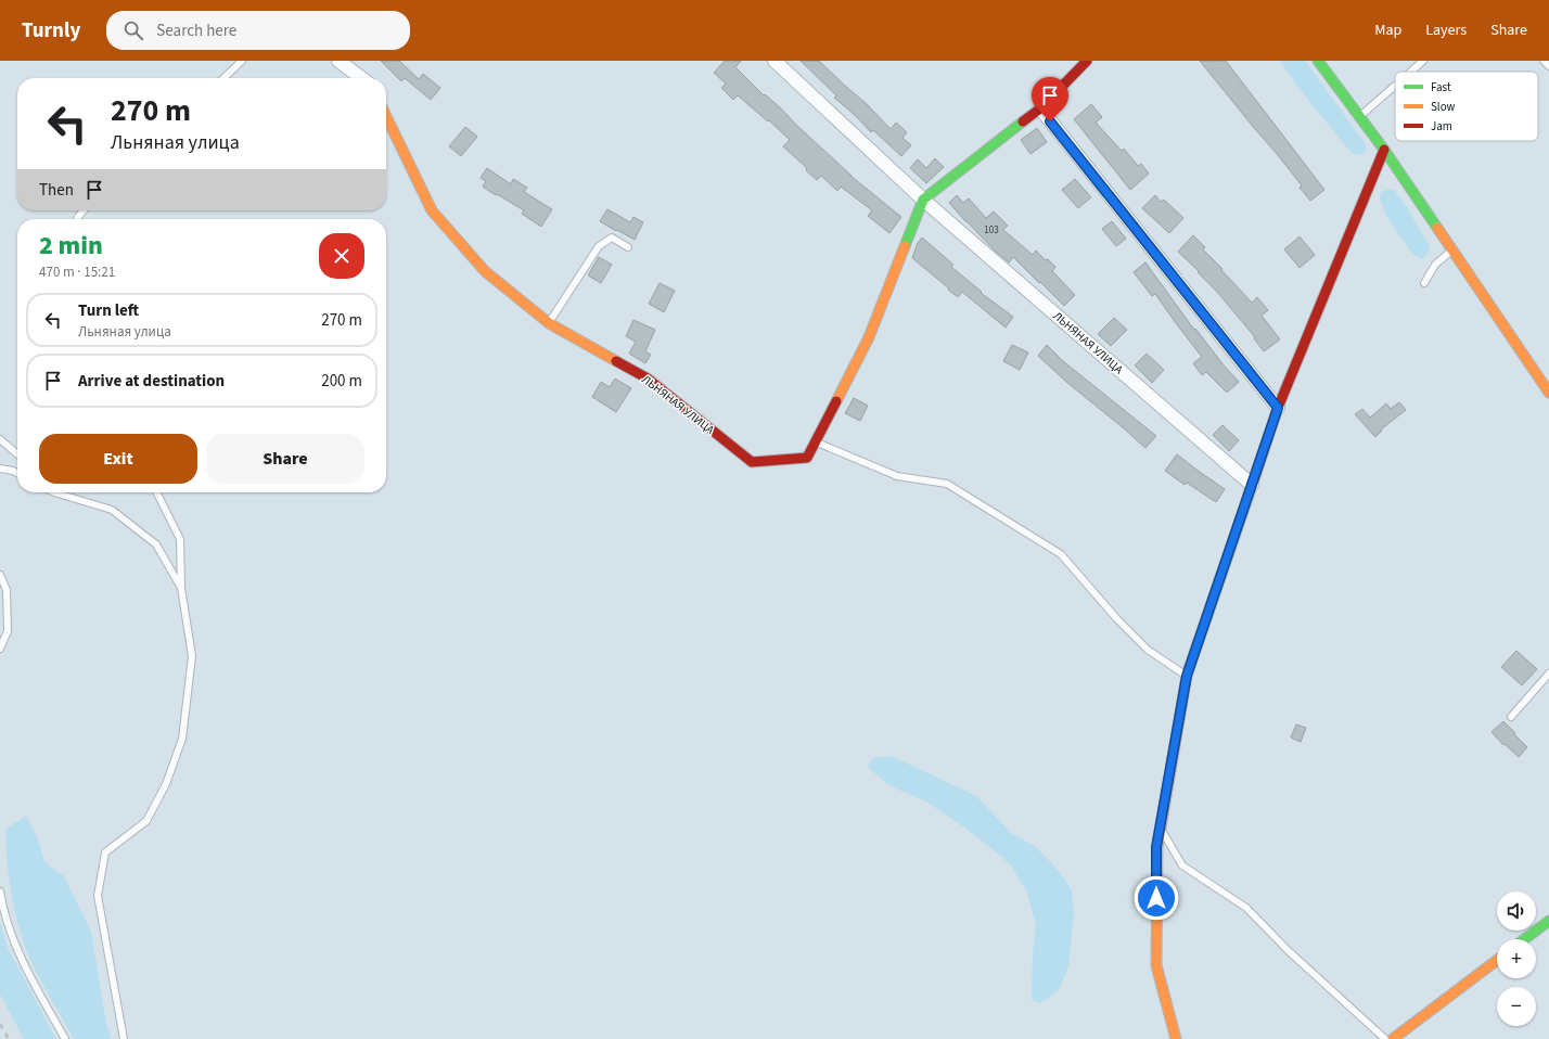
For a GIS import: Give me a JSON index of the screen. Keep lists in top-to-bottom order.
{
  "streets": {
    "street": ["ЛЬНЯНАЯ УЛИЦА"]
  },
  "house_numbers": ["103"],
  "legend": ["Fast", "Slow", "Jam"],
  "page": {
    "header": "Turnly",
    "search": "Search here",
    "nav": ["Map", "Layers", "Share"],
    "turn": ["270 m", "Льняная улица"],
    "then": "Then",
    "heading": ["2 min", "470 m · 15:21"],
    "list": [
      {
        "name": "Turn left",
        "note": "Льняная улица",
        "value": "270 m"
      },
      {
        "name": "Arrive at destination",
        "value": "200 m"
      }
    ],
    "buttons": ["Exit", "Share"],
    "map_buttons": ["+", "−"]
  }
}
